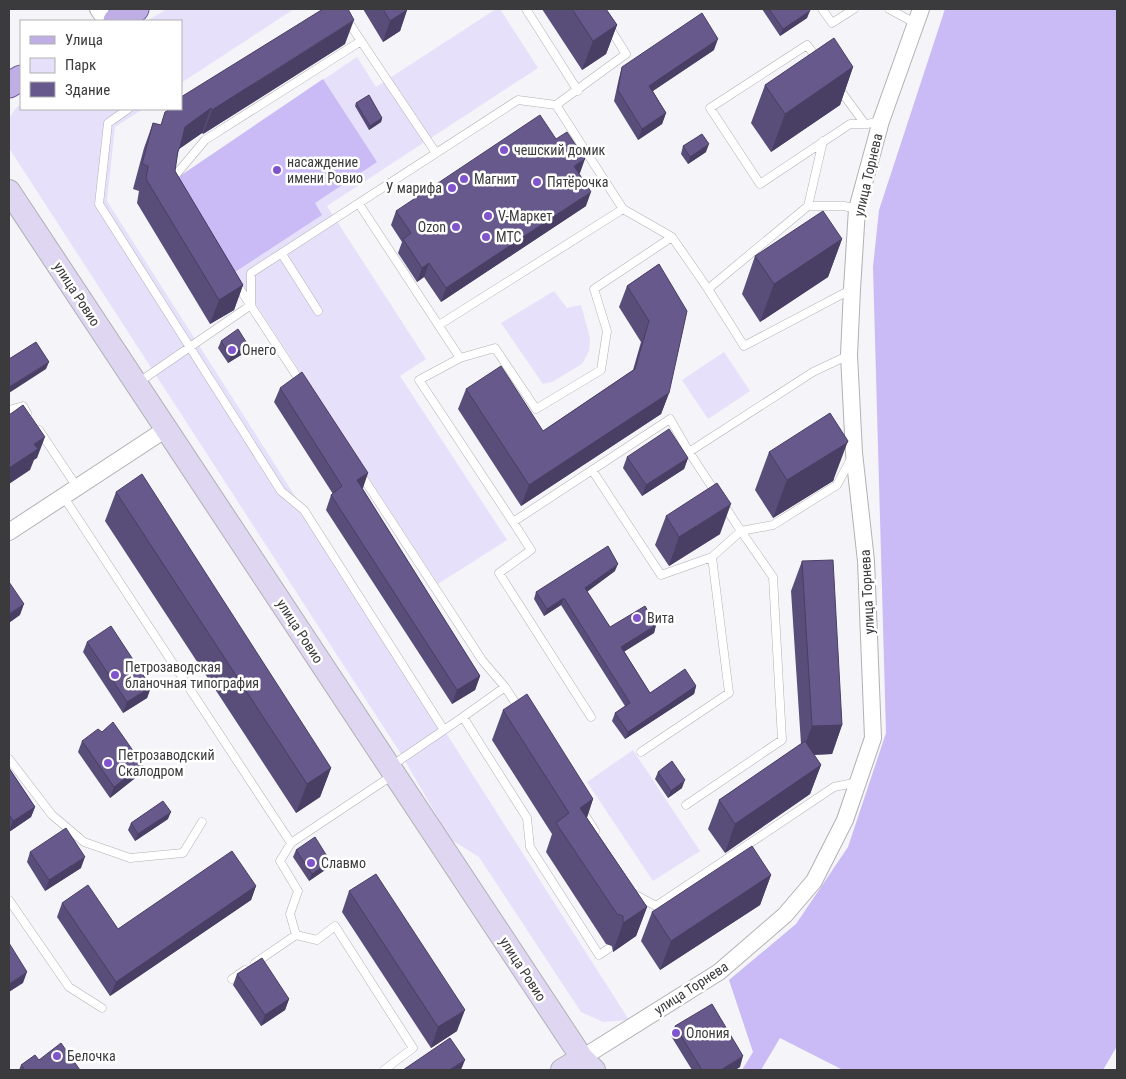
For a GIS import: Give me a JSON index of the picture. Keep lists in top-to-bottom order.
{
  "streets": {
    "main road": ["улица Ровио"],
    "street": ["улица Торнева"]
  },
  "crossings": [
    ["улица Торнева", "улица Ровио"]
  ],
  "places": [
    "чешский домик",
    "насаждение имени Ровио",
    "Магнит",
    "Пятёрочка",
    "У марифа",
    "V-Маркет",
    "Ozon",
    "МТС",
    "Онего",
    "Вита",
    "Петрозаводская бланочная типография",
    "Петрозаводский Скалодром",
    "Славмо",
    "Олония",
    "Белочка"
  ],
  "legend": ["Улица", "Парк", "Здание"]
}
